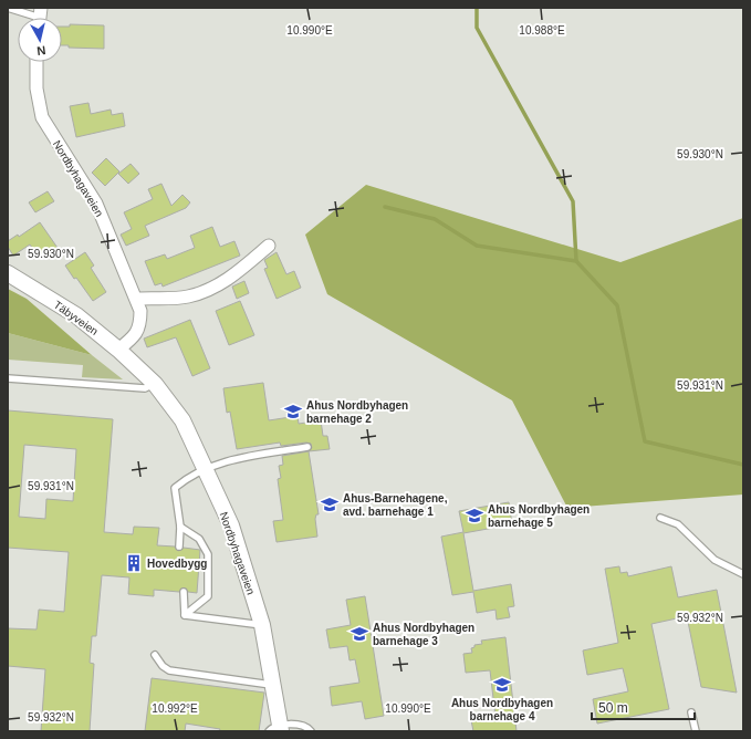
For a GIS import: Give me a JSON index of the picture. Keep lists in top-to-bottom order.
{
  "streets": {
    "street": ["Nordbyhagaveien", "Täbyveien"]
  },
  "crossings": [
    ["Nordbyhagaveien", "Täbyveien"]
  ],
  "places": {
    "school or university": [
      "Ahus Nordbyhagen barnehage 2",
      "Ahus-Barnehagene, avd. barnehage 1",
      "Ahus Nordbyhagen barnehage 5",
      "Ahus Nordbyhagen barnehage 3",
      "Ahus Nordbyhagen barnehage 4"
    ],
    "building": ["Hovedbygg"]
  },
  "scale_bar": "50 m",
  "north": "bottom",
  "coordinates": [
    "10.990°E",
    "10.988°E",
    "59.930°N",
    "59.931°N",
    "59.932°N",
    "10.992°E"
  ]
}
